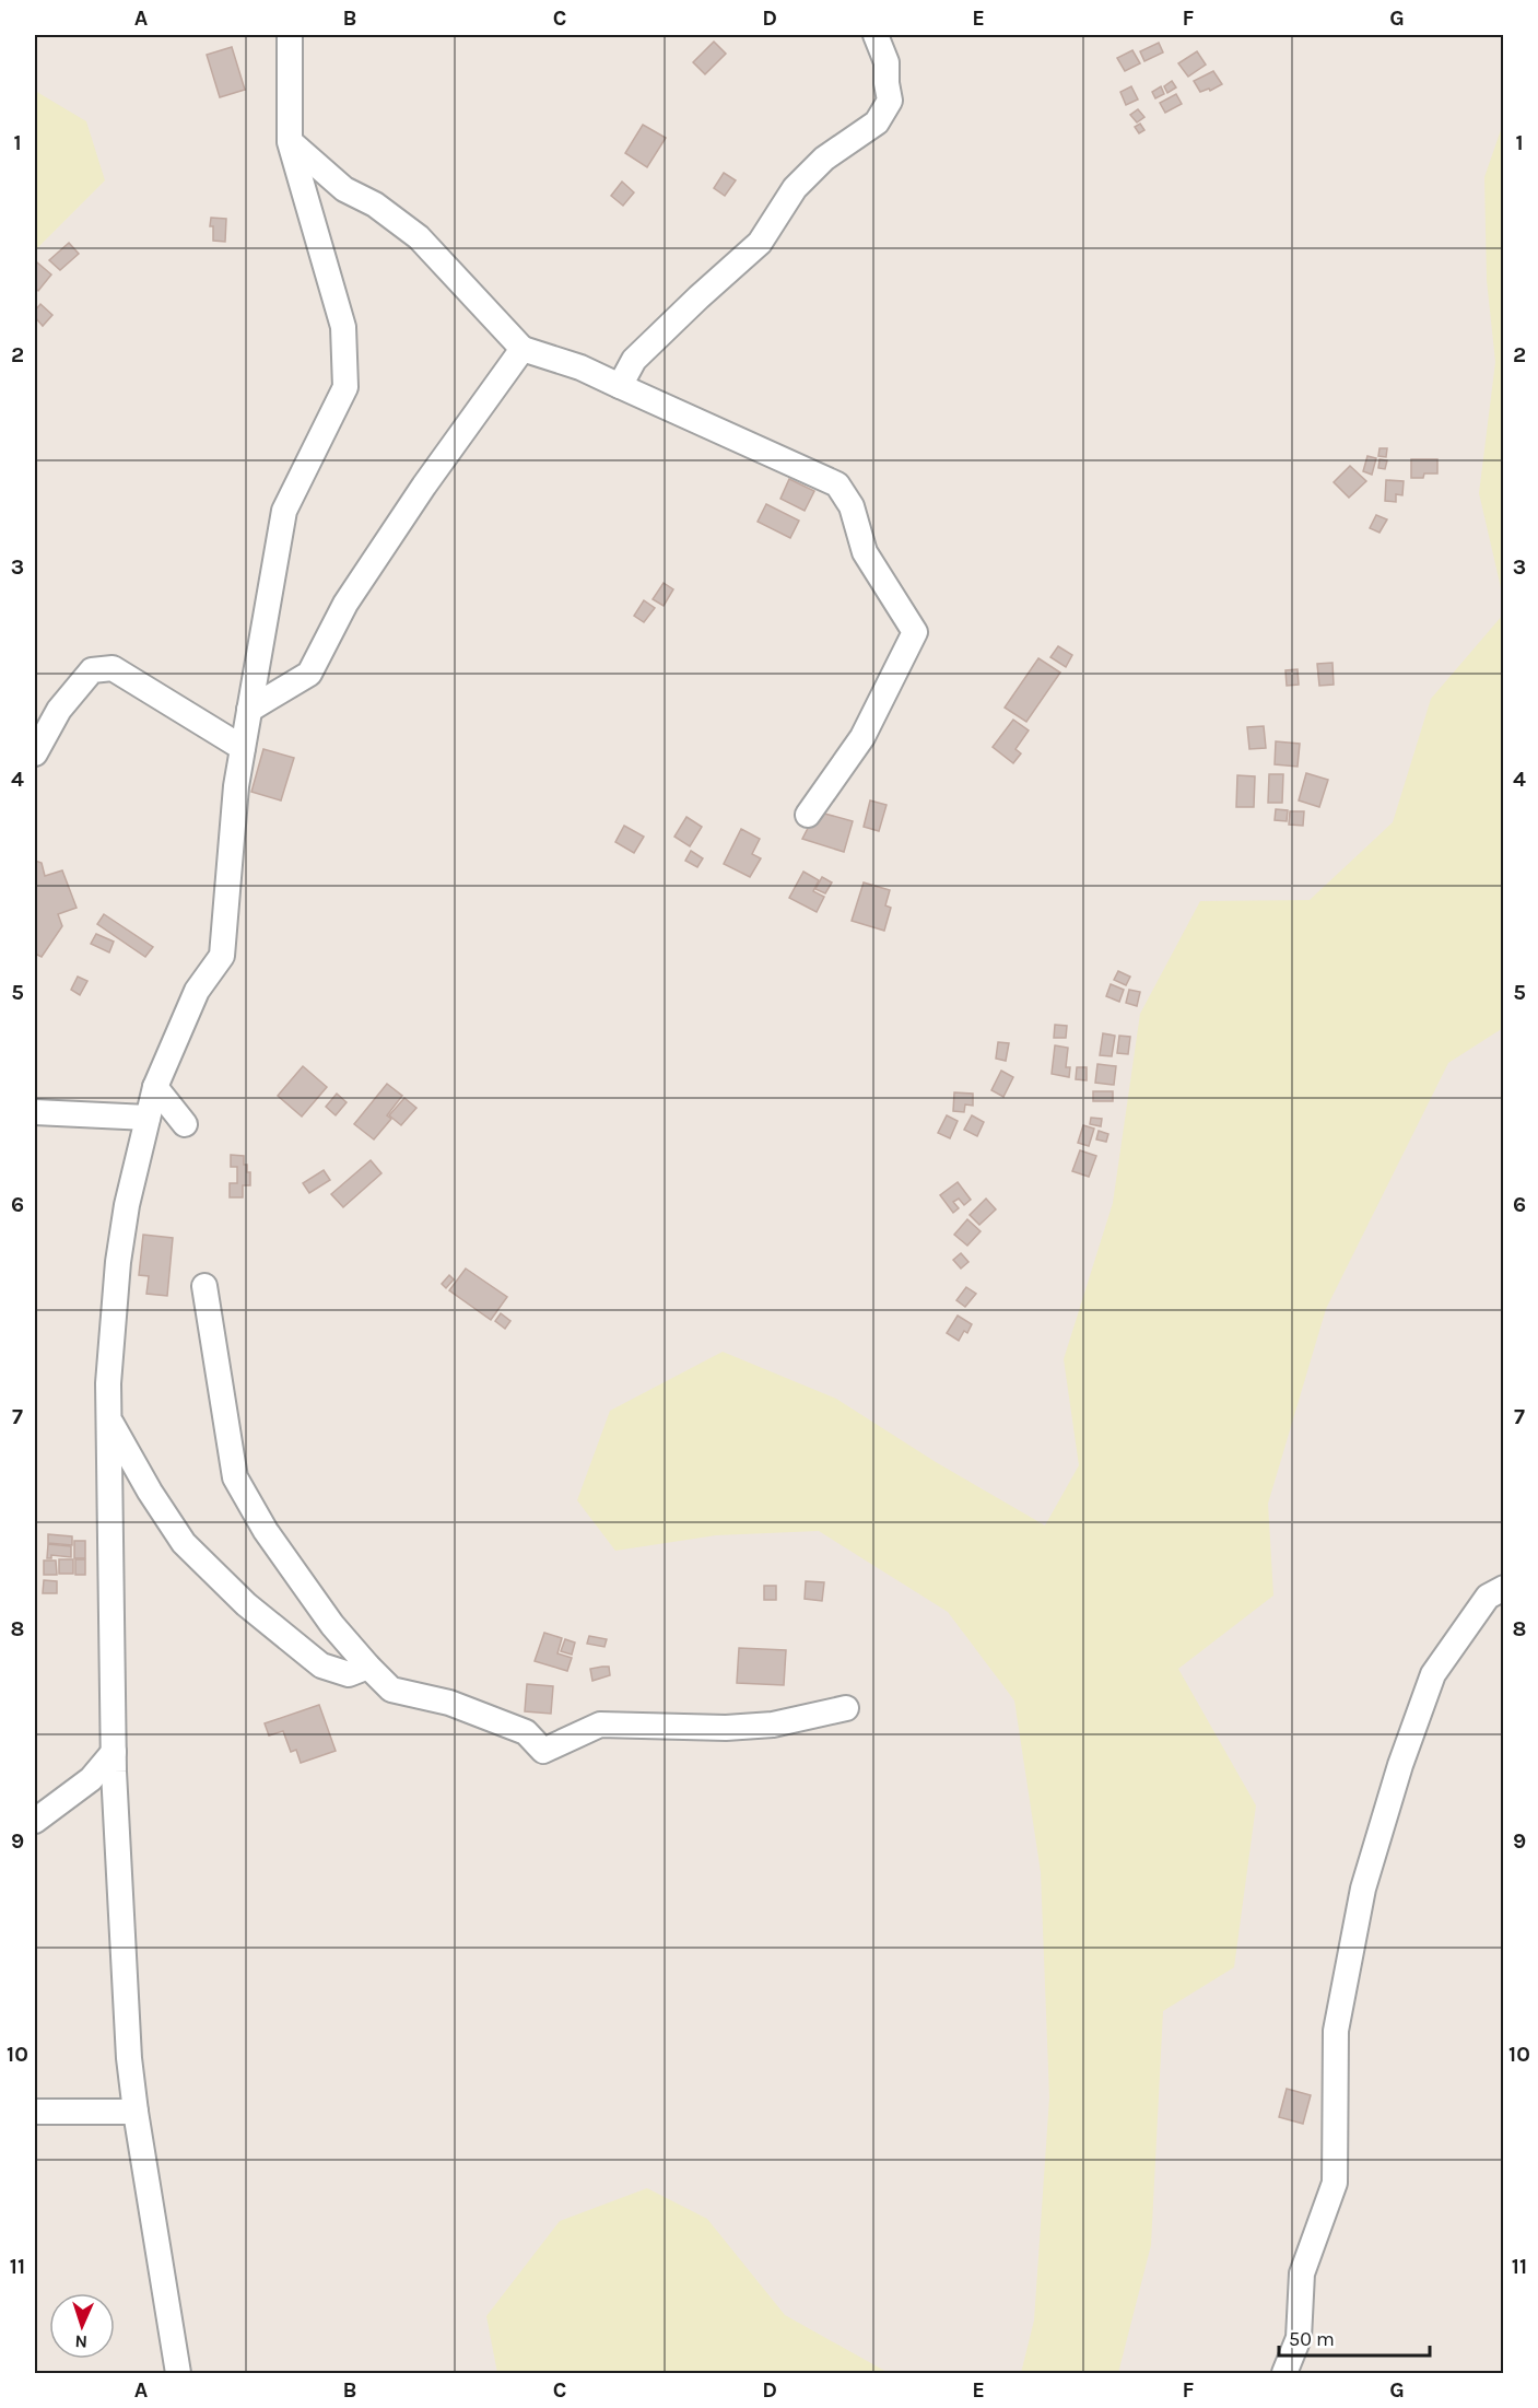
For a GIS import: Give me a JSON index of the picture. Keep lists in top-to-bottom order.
{
  "scale_bar": "50 m",
  "north": "bottom",
  "grid": {
    "columns": [
      "A",
      "B",
      "C",
      "D",
      "E",
      "F",
      "G"
    ],
    "rows": [
      "1",
      "2",
      "3",
      "4",
      "5",
      "6",
      "7",
      "8",
      "9",
      "10",
      "11"
    ]
  }
}
